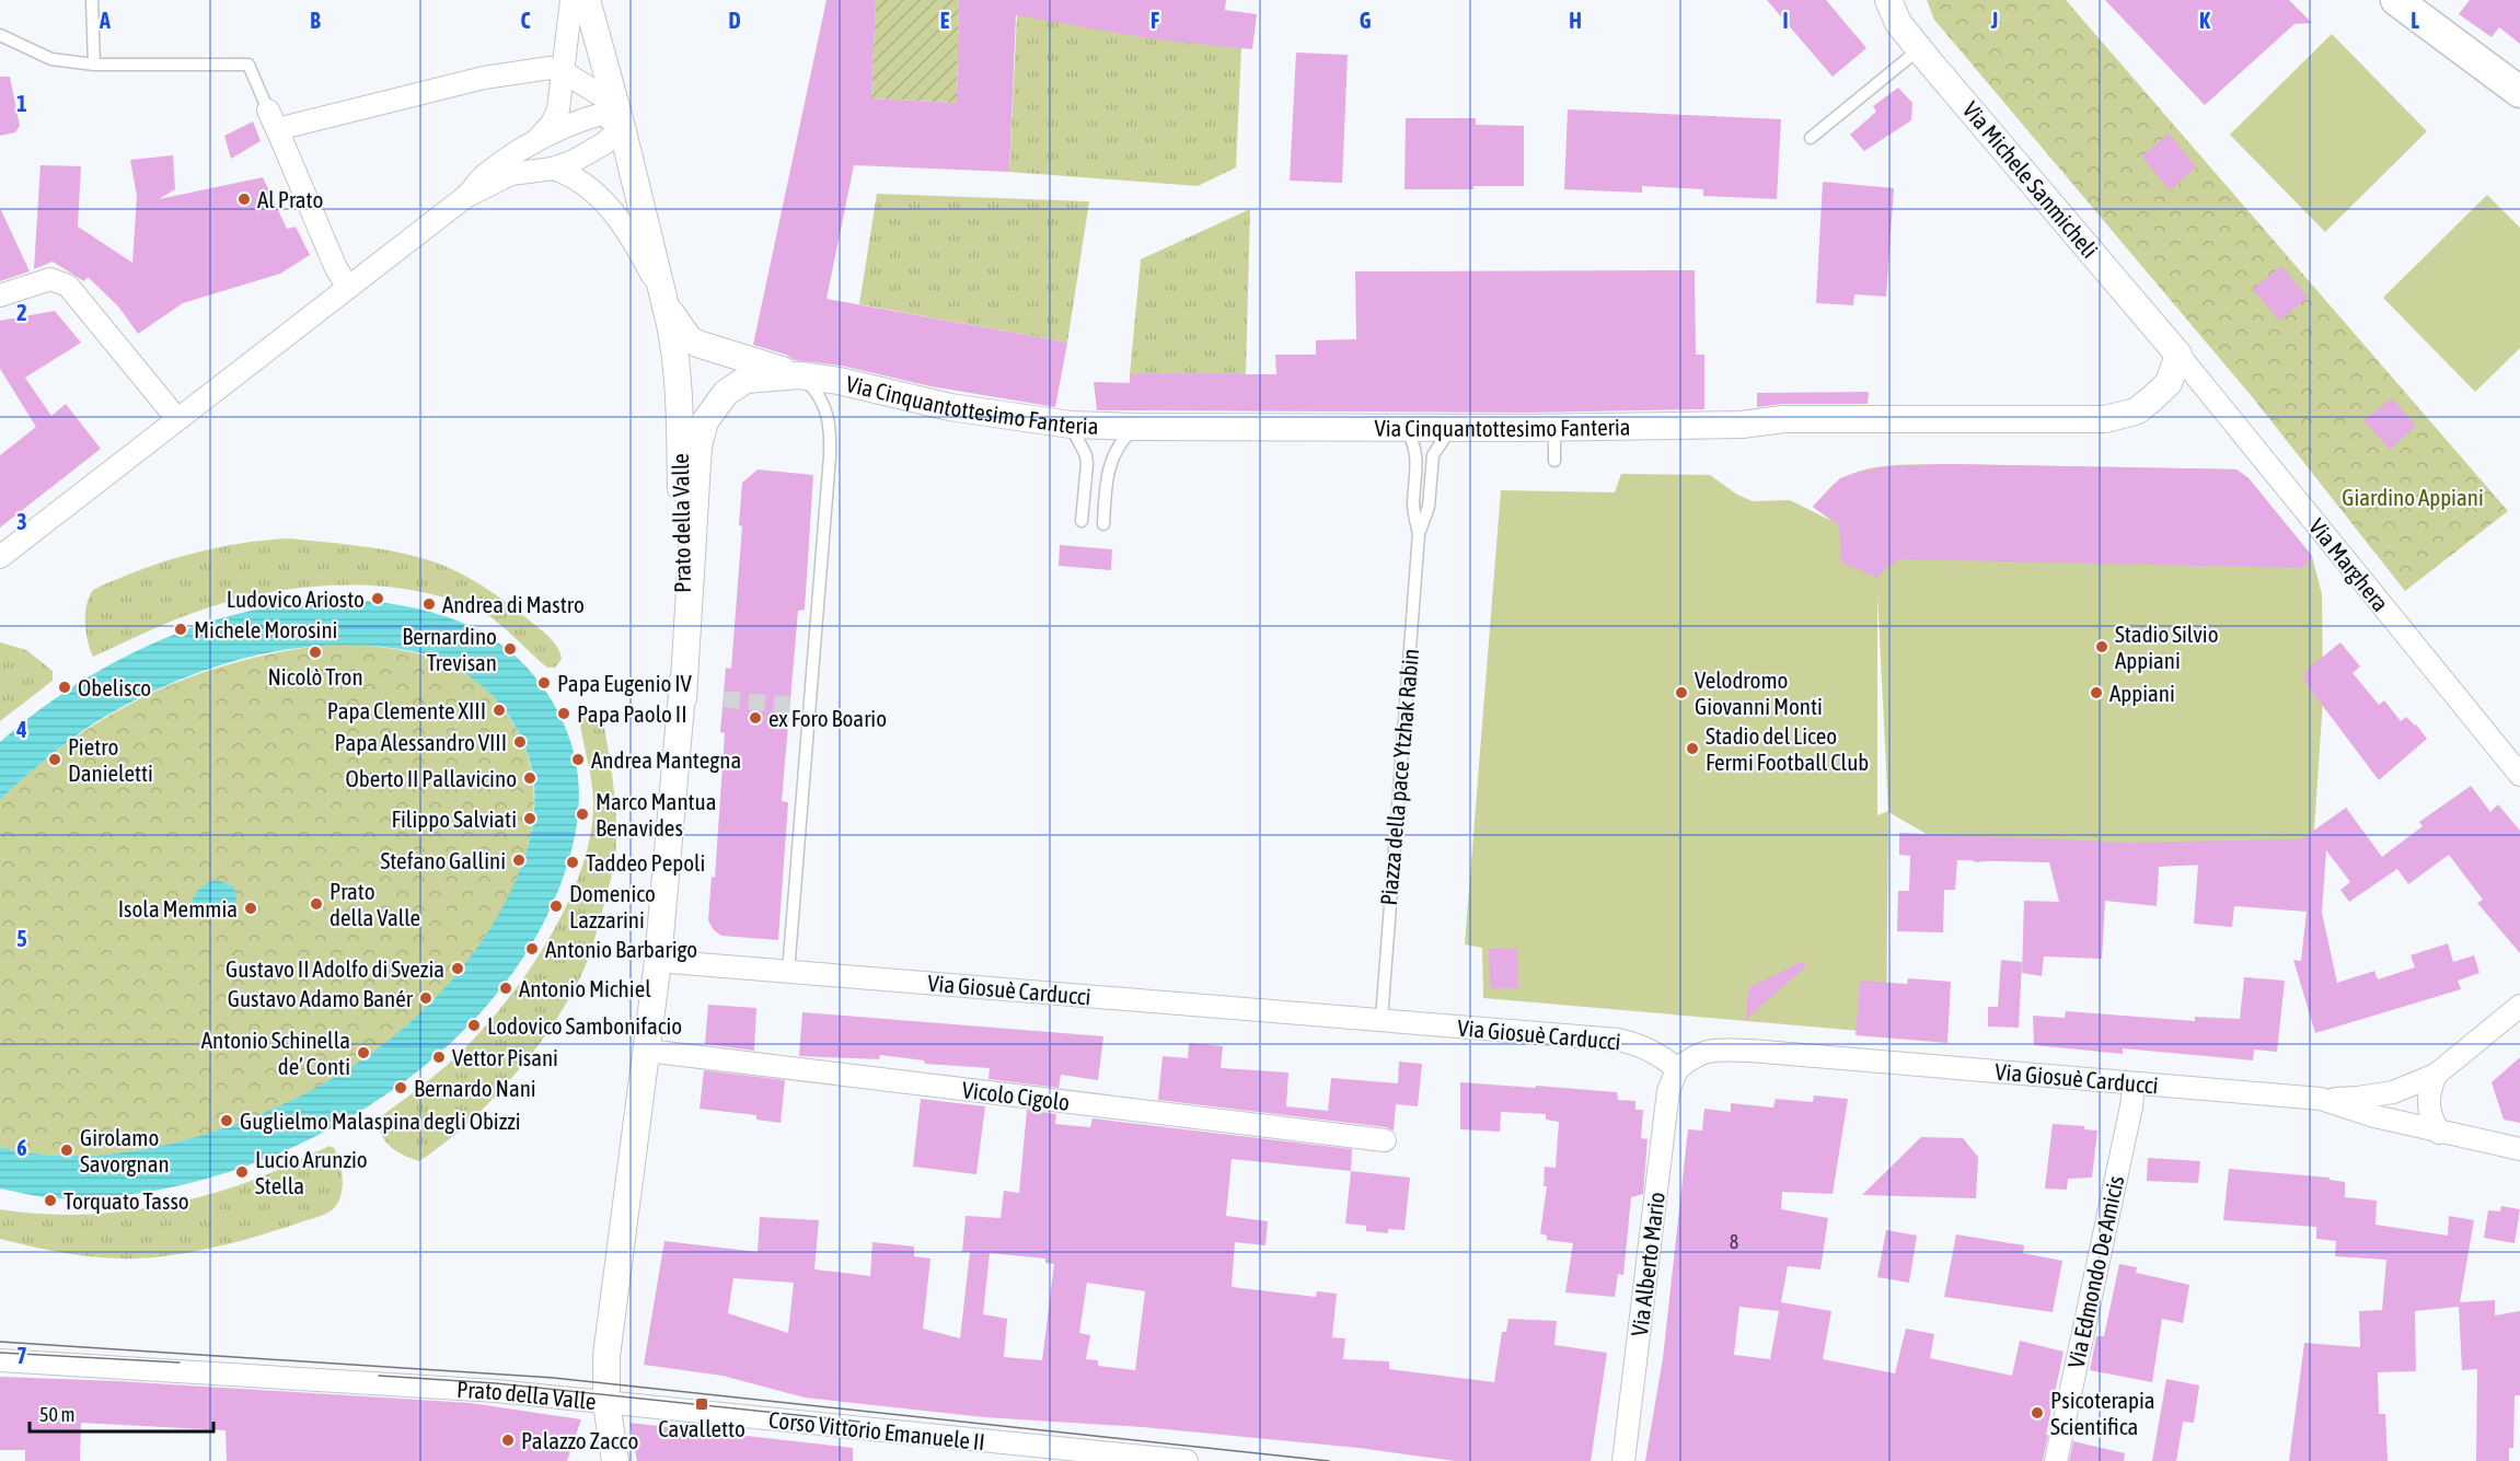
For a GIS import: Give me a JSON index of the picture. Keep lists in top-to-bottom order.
{
  "streets": {
    "street": [
      "Via Michele Sanmicheli",
      "Via Cinquantottesimo Fanteria",
      "Prato della Valle",
      "Via Marghera",
      "Via Giosuè Carducci",
      "Vicolo Cigolo",
      "Via Alberto Mario",
      "Via Edmondo De Amicis",
      "Corso Vittorio Emanuele II"
    ],
    "lane": ["Piazza della pace Ytzhak Rabin"]
  },
  "crossings": [
    ["Via Michele Sanmicheli", "Via Cinquantottesimo Fanteria"],
    ["Via Michele Sanmicheli", "Via Marghera"],
    ["Via Cinquantottesimo Fanteria", "Prato della Valle"],
    ["Via Cinquantottesimo Fanteria", "Via Marghera"],
    ["Via Cinquantottesimo Fanteria", "Piazza della pace Ytzhak Rabin"],
    ["Prato della Valle", "Via Giosuè Carducci"],
    ["Prato della Valle", "Vicolo Cigolo"],
    ["Prato della Valle", "Corso Vittorio Emanuele II"],
    ["Piazza della pace Ytzhak Rabin", "Via Giosuè Carducci"],
    ["Via Giosuè Carducci", "Via Alberto Mario"],
    ["Via Giosuè Carducci", "Via Edmondo De Amicis"]
  ],
  "parks": ["Giardino Appiani"],
  "places": {
    "other": [
      "Al Prato",
      "Ludovico Ariosto",
      "Andrea di Mastro",
      "Michele Morosini",
      "Stadio Silvio Appiani",
      "Bernardino Trevisan",
      "Nicolò Tron",
      "Papa Eugenio IV",
      "Obelisco",
      "Velodromo Giovanni Monti",
      "Appiani",
      "Papa Clemente XIII",
      "Papa Paolo II",
      "ex Foro Boario",
      "Papa Alessandro VIII",
      "Stadio del Liceo Fermi Football Club",
      "Pietro Danieletti",
      "Andrea Mantegna",
      "Oberto II Pallavicino",
      "Marco Mantua Benavides",
      "Filippo Salviati",
      "Stefano Gallini",
      "Taddeo Pepoli",
      "Prato della Valle",
      "Domenico Lazzarini",
      "Isola Memmia",
      "Antonio Barbarigo",
      "Gustavo II Adolfo di Svezia",
      "Antonio Michiel",
      "Gustavo Adamo Banér",
      "Lodovico Sambonifacio",
      "Antonio Schinella de’ Conti",
      "Vettor Pisani",
      "Bernardo Nani",
      "Guglielmo Malaspina degli Obizzi",
      "Girolamo Savorgnan",
      "Lucio Arunzio Stella",
      "Torquato Tasso",
      "Psicoterapia Scientifica",
      "Palazzo Zacco"
    ],
    "transit": ["Cavalletto"]
  },
  "house_numbers": ["8"],
  "scale_bar": "50 m",
  "grid": {
    "columns": [
      "A",
      "B",
      "C",
      "D",
      "E",
      "F",
      "G",
      "H",
      "I",
      "J",
      "K",
      "L"
    ],
    "rows": [
      "1",
      "2",
      "3",
      "4",
      "5",
      "6",
      "7"
    ]
  }
}
